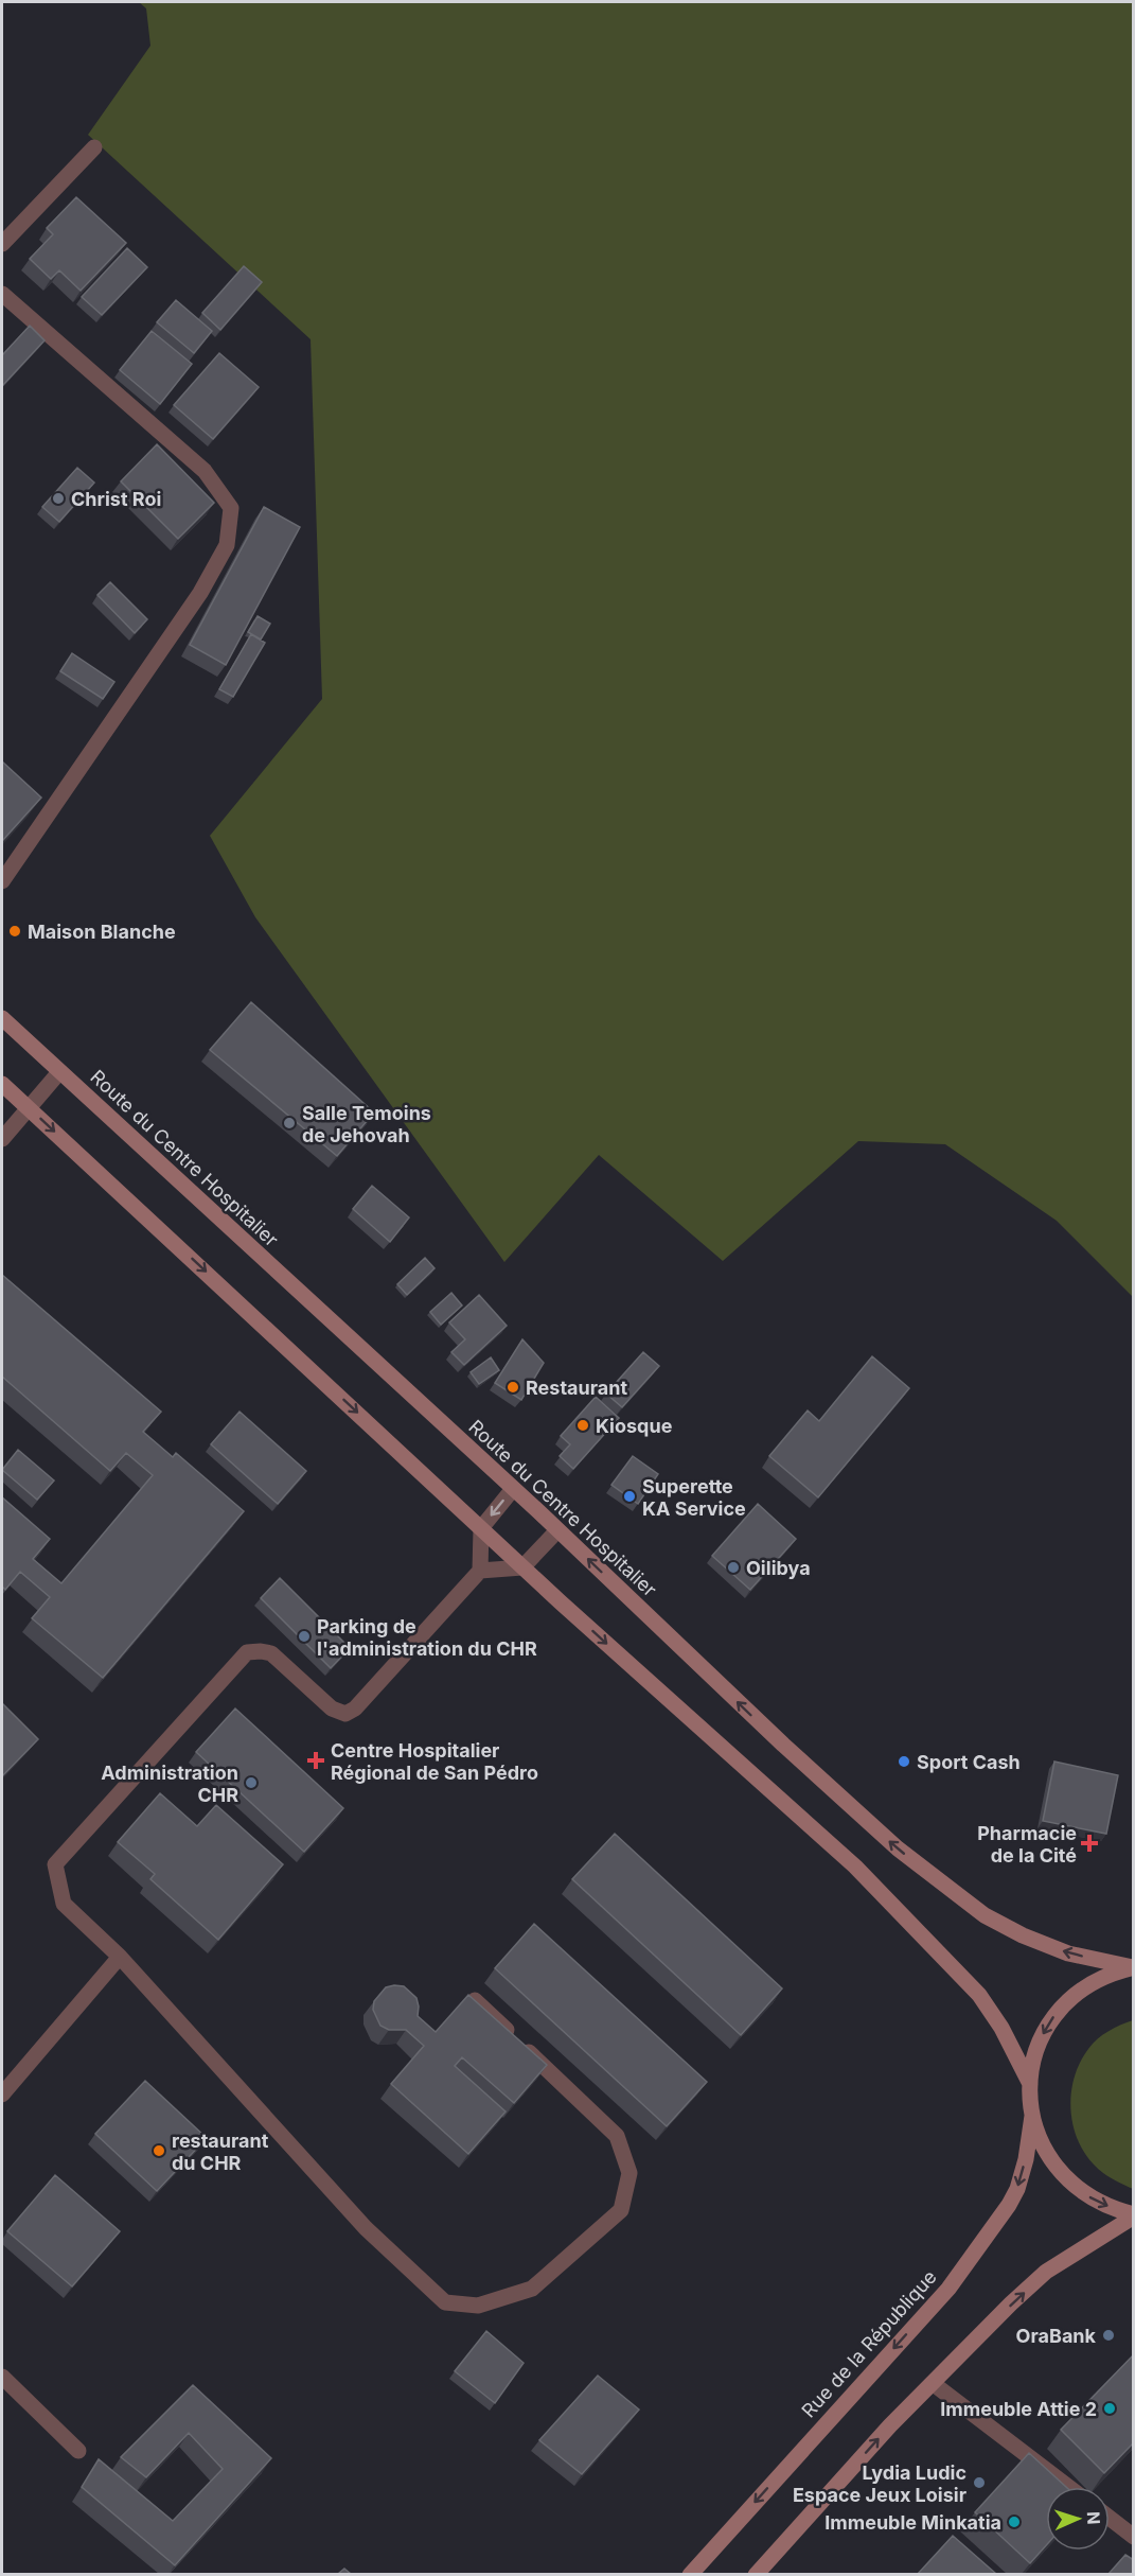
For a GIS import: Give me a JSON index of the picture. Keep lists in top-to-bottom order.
{
  "streets": {
    "street": ["Route du Centre Hospitalier", "Rue de la République"]
  },
  "places": {
    "other": [
      "Christ Roi",
      "Maison Blanche",
      "Salle Temoins de Jehovah",
      "Restaurant",
      "Kiosque",
      "Superette KA Service",
      "Oilibya",
      "Parking de l'administration du CHR",
      "Sport Cash",
      "Administration CHR",
      "restaurant du CHR",
      "OraBank",
      "Immeuble Attie 2",
      "Lydia Ludic Espace Jeux Loisir",
      "Immeuble Minkatia"
    ],
    "health": ["Centre Hospitalier Régional de San Pédro", "Pharmacie de la Cité"]
  },
  "north": "right"
}
